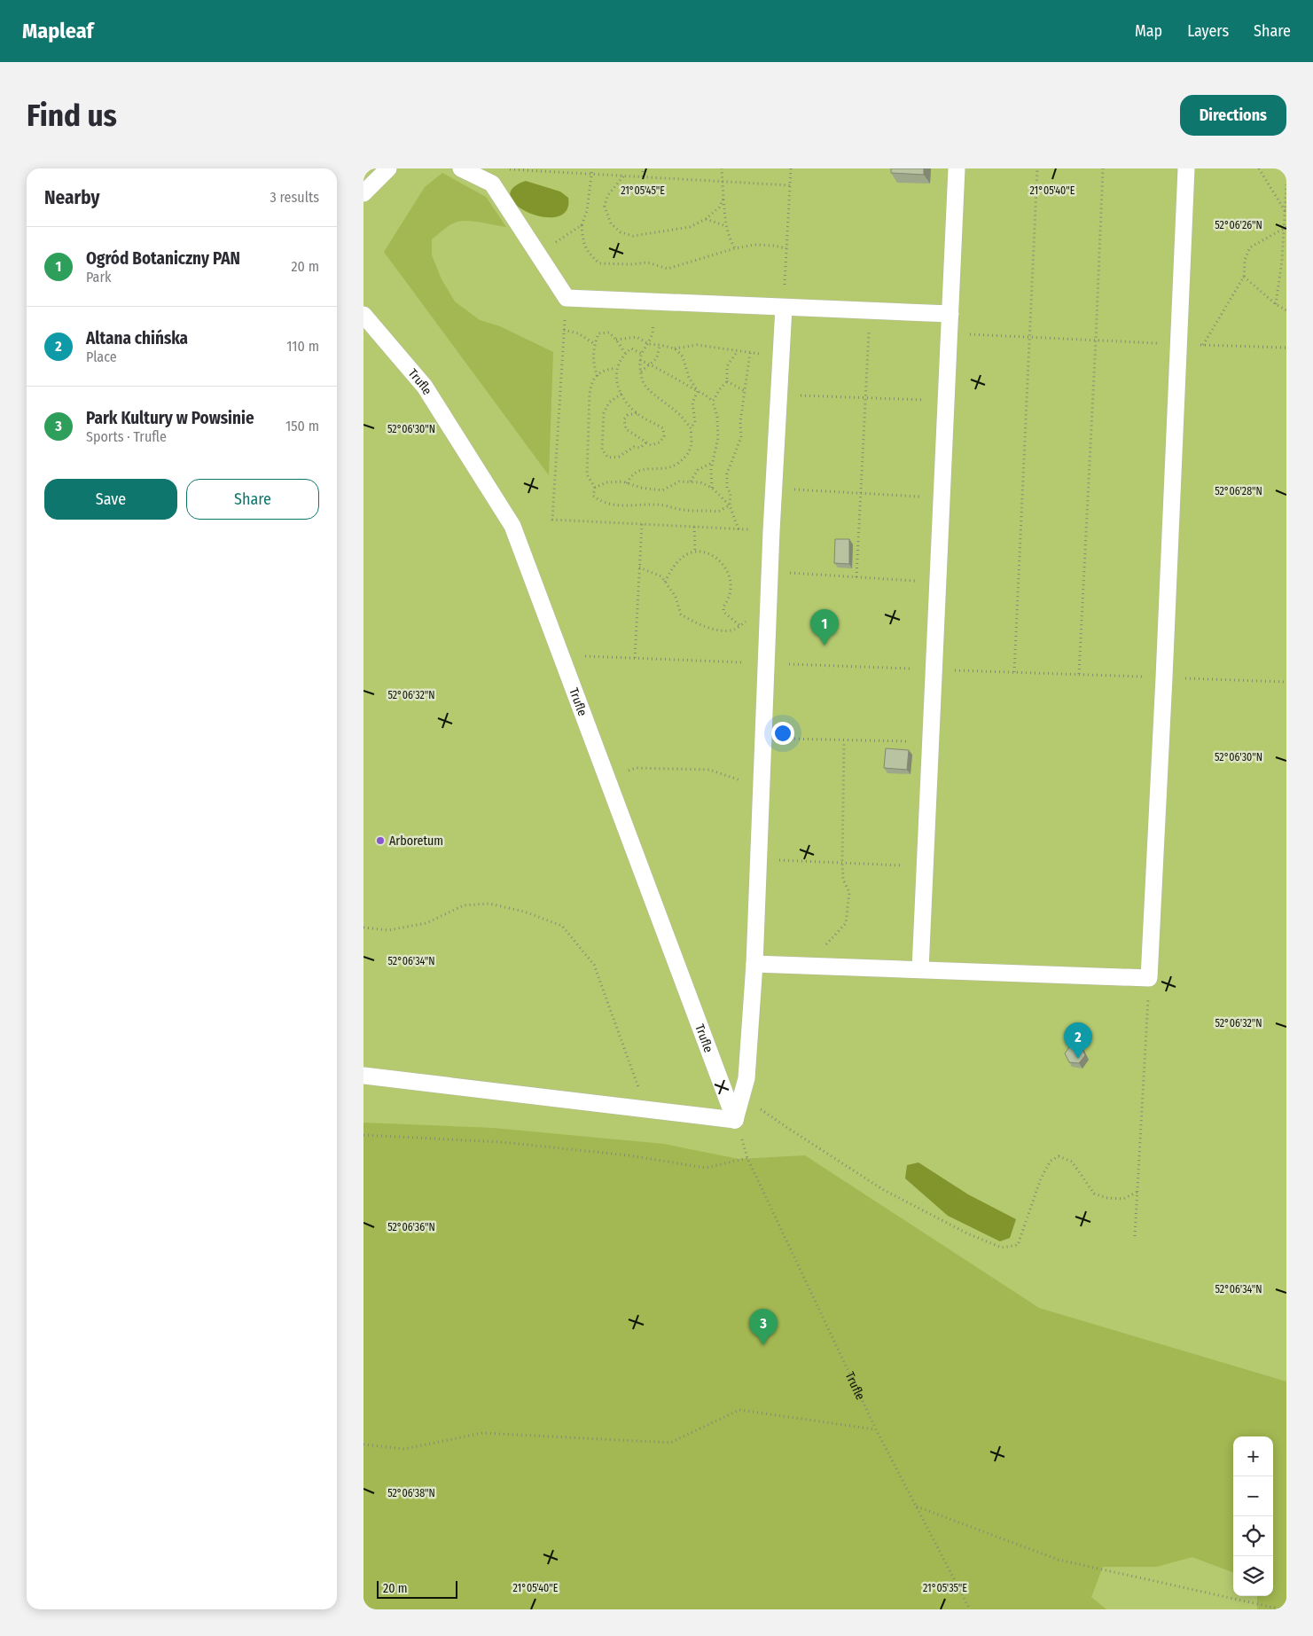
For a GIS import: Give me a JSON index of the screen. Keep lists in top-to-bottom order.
{
  "streets": {
    "street": ["Trufle"]
  },
  "places": ["Arboretum"],
  "scale_bar": "20 m",
  "page": {
    "header": "Mapleaf",
    "nav": ["Map", "Layers", "Share"],
    "buttons": [
      "Directions",
      ["Save", "Share"]
    ],
    "title": "Find us",
    "heading": ["Nearby", "3 results"],
    "list": [
      {
        "mark": "1",
        "name": "Ogród Botaniczny PAN",
        "note": "Park",
        "value": "20 m"
      },
      {
        "mark": "2",
        "name": "Altana chińska",
        "note": "Place",
        "value": "110 m"
      },
      {
        "mark": "3",
        "name": "Park Kultury w Powsinie",
        "note": "Sports · Trufle",
        "value": "150 m"
      }
    ],
    "pins": ["1", "2", "3"],
    "map_buttons": ["+", "−"],
    "scale": "20 m"
  },
  "coordinates": [
    "21°05'45\"E",
    "21°05'40\"E",
    "52°06'26\"N",
    "52°06'30\"N",
    "52°06'28\"N",
    "52°06'32\"N",
    "52°06'34\"N",
    "52°06'36\"N",
    "52°06'38\"N",
    "21°05'35\"E"
  ]
}
